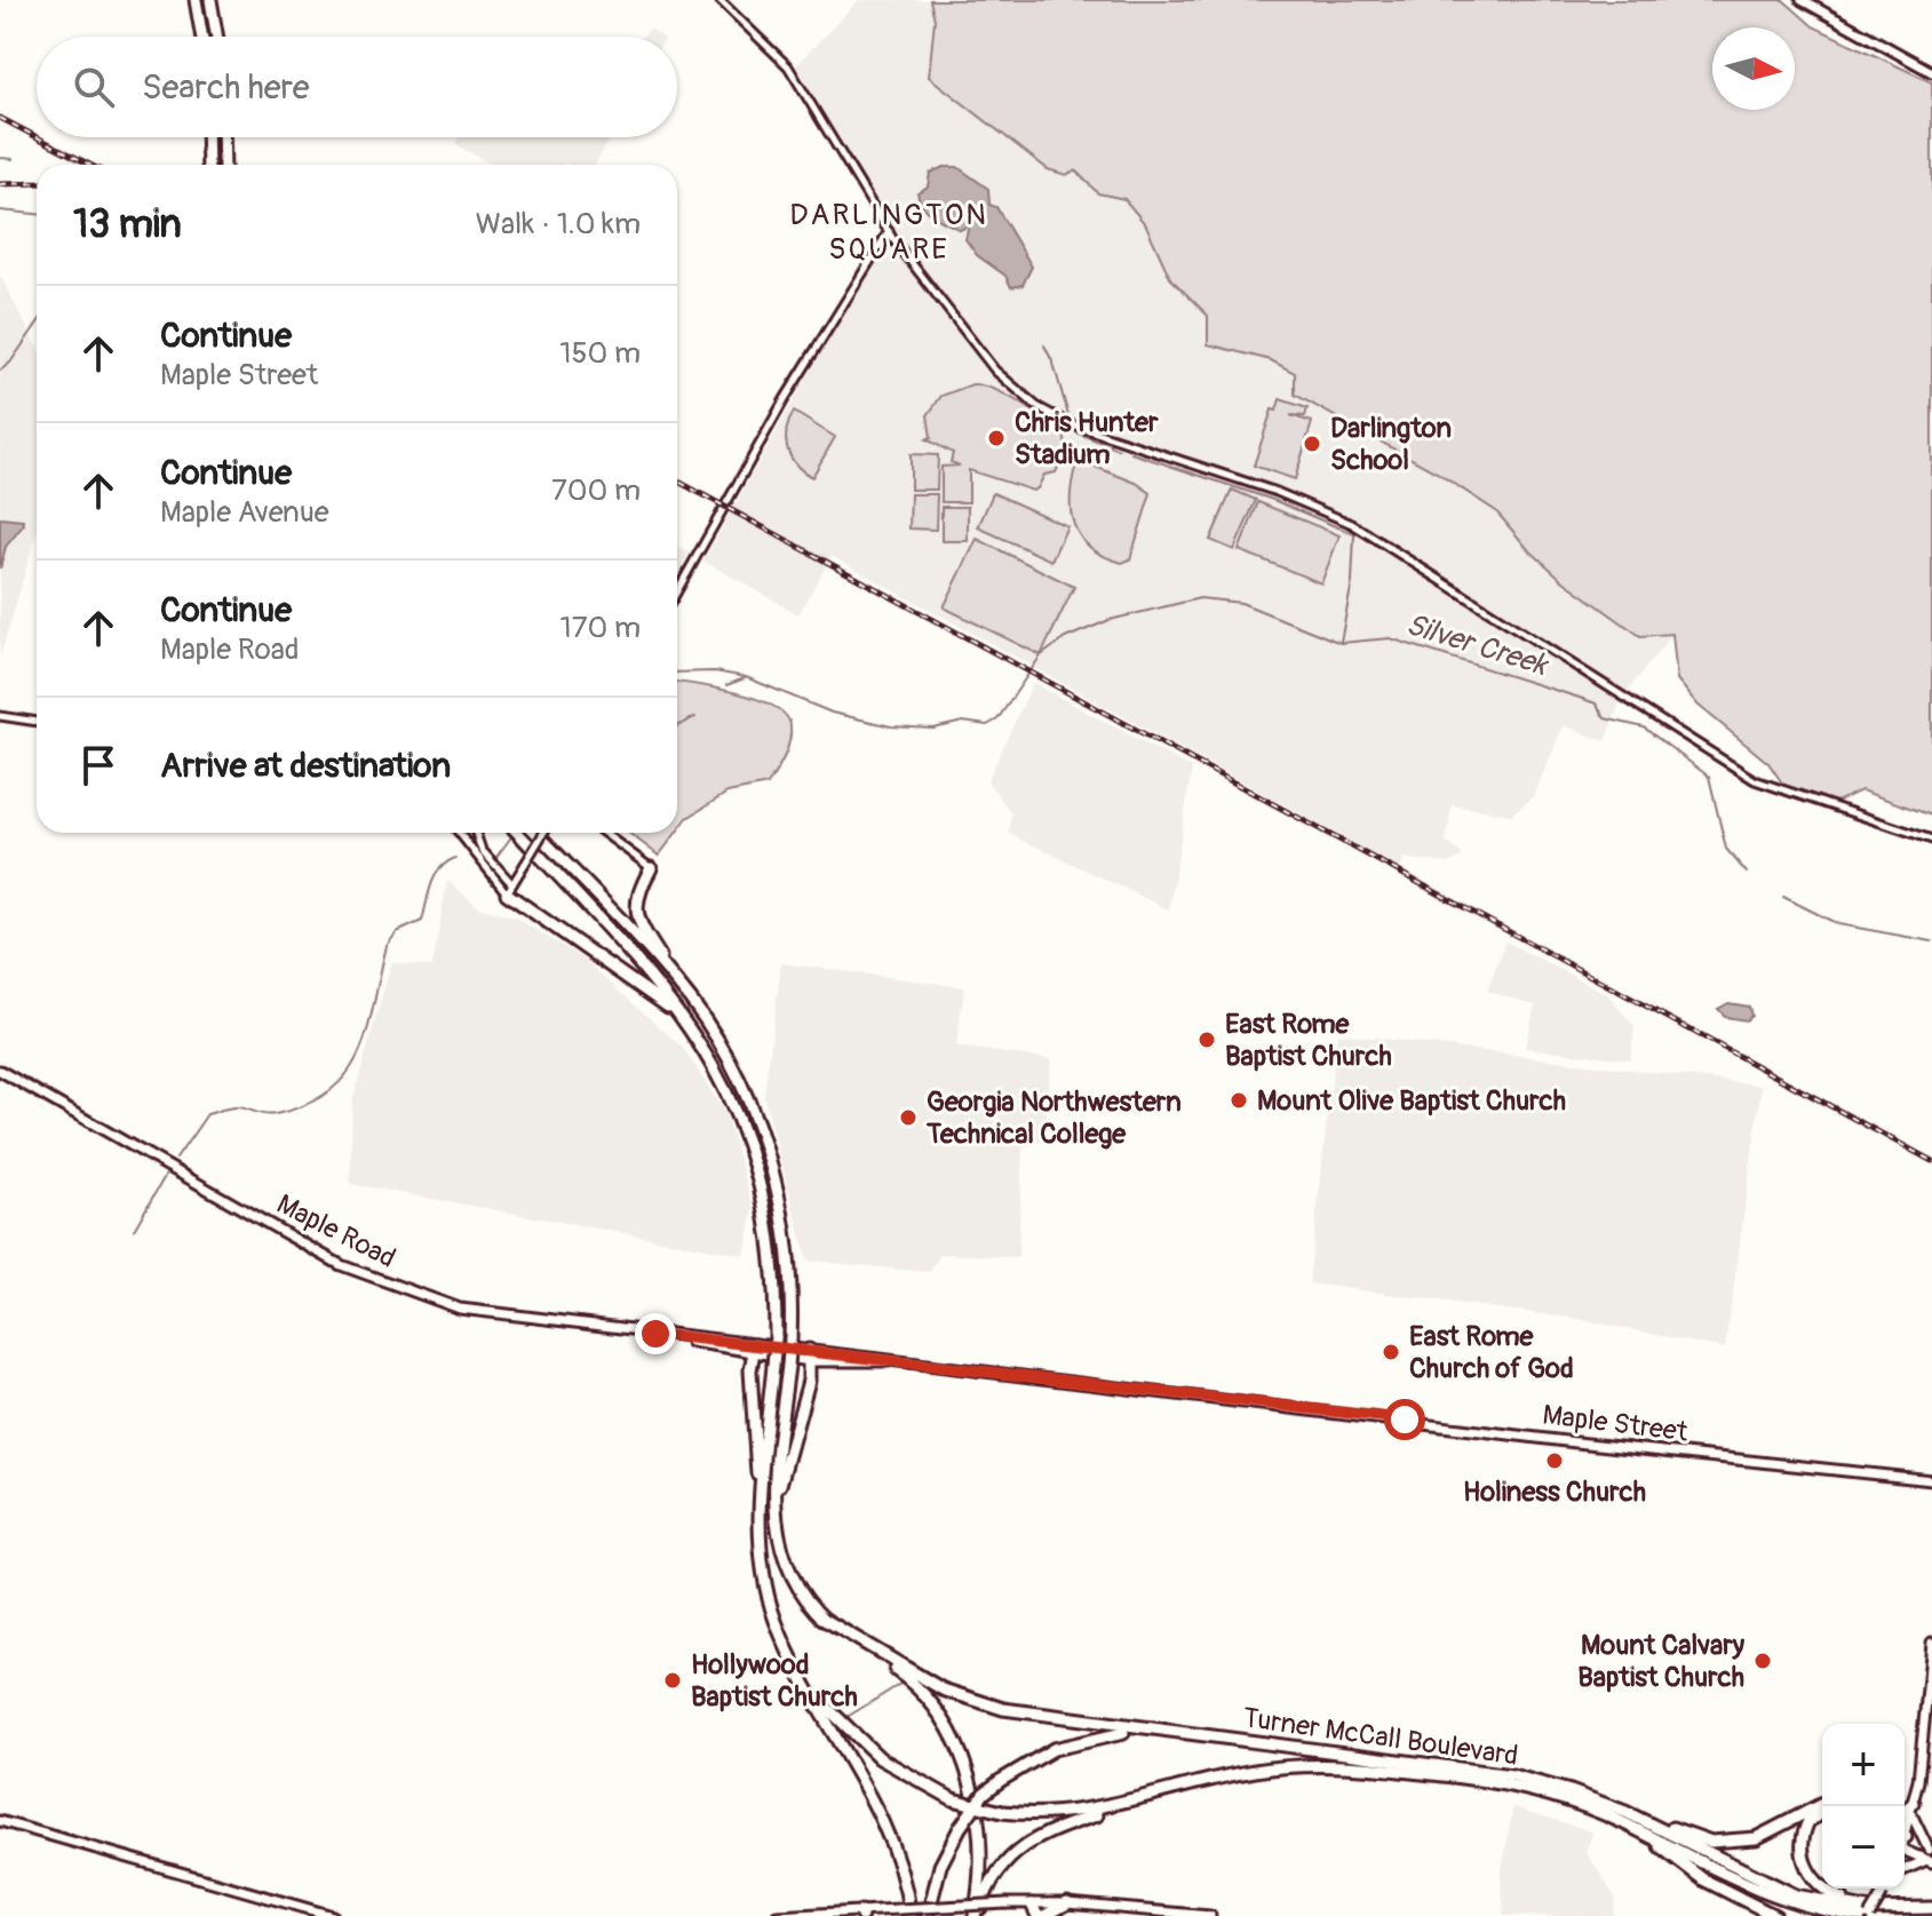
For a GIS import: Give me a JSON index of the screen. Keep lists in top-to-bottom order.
{
  "streets": {
    "highway": ["Turner McCall Boulevard"],
    "main road": ["Maple Road", "Maple Street"]
  },
  "crossings": [
    ["Maple Road", "Maple Street"]
  ],
  "districts": ["DARLINGTON SQUARE"],
  "water": ["Silver Creek"],
  "places": [
    "Chris Hunter Stadium",
    "Darlington School",
    "East Rome Baptist Church",
    "Mount Olive Baptist Church",
    "Georgia Northwestern Technical College",
    "East Rome Church of God",
    "Holiness Church",
    "Mount Calvary Baptist Church",
    "Hollywood Baptist Church"
  ],
  "north": "right",
  "page": {
    "search": "Search here",
    "heading": ["13 min", "Walk · 1.0 km"],
    "list": [
      ["Continue", "Maple Street", "150 m"],
      ["Continue", "Maple Avenue", "700 m"],
      ["Continue", "Maple Road", "170 m"],
      "Arrive at destination"
    ],
    "map_buttons": ["+", "−"]
  }
}
